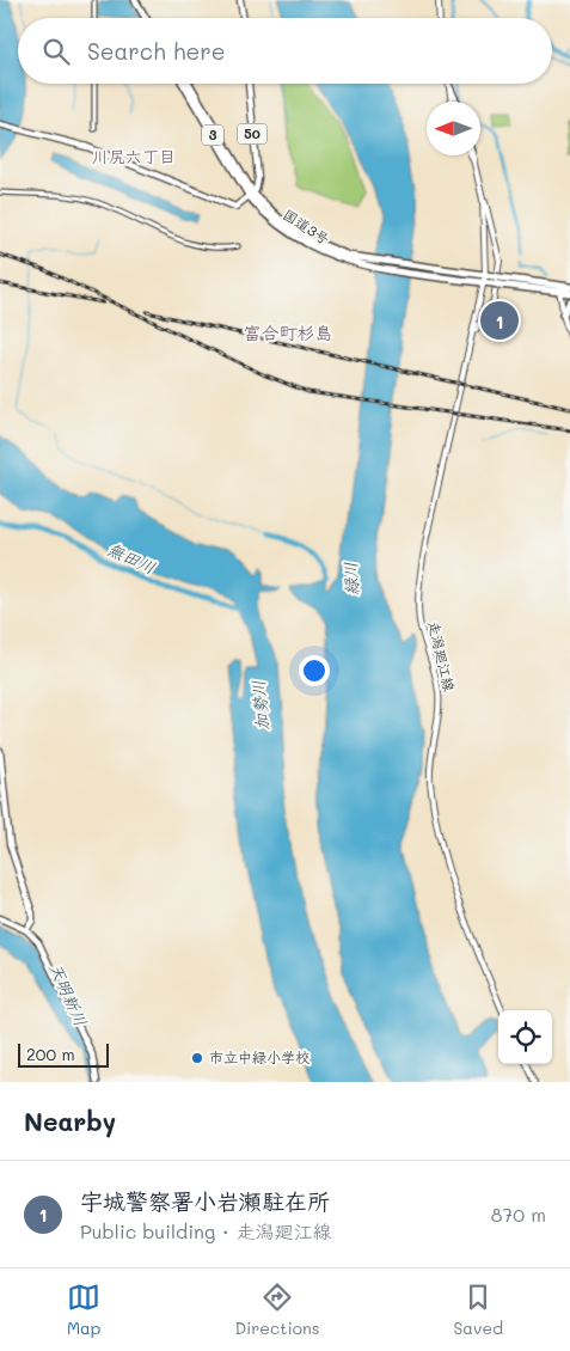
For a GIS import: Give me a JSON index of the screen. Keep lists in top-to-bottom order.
{
  "streets": {
    "highway": ["3", "国道3号"],
    "main road": ["50", "走潟廻江線"]
  },
  "crossings": [
    ["50", "国道3号"],
    ["国道3号", "走潟廻江線"]
  ],
  "districts": ["川尻六丁目", "富合町杉島"],
  "water": [
    "無田川",
    "緑川",
    "加勢川",
    "天明新川"
  ],
  "places": ["市立中緑小学校"],
  "scale_bar": "200 m",
  "north": "left",
  "page": {
    "search": "Search here",
    "pins": "1",
    "scale": "200 m",
    "heading": "Nearby",
    "list": [
      {
        "mark": "1",
        "name": "宇城警察署小岩瀬駐在所",
        "note": "Public building · 走潟廻江線",
        "value": "870 m"
      }
    ],
    "nav": ["Map", "Directions", "Saved"]
  }
}
